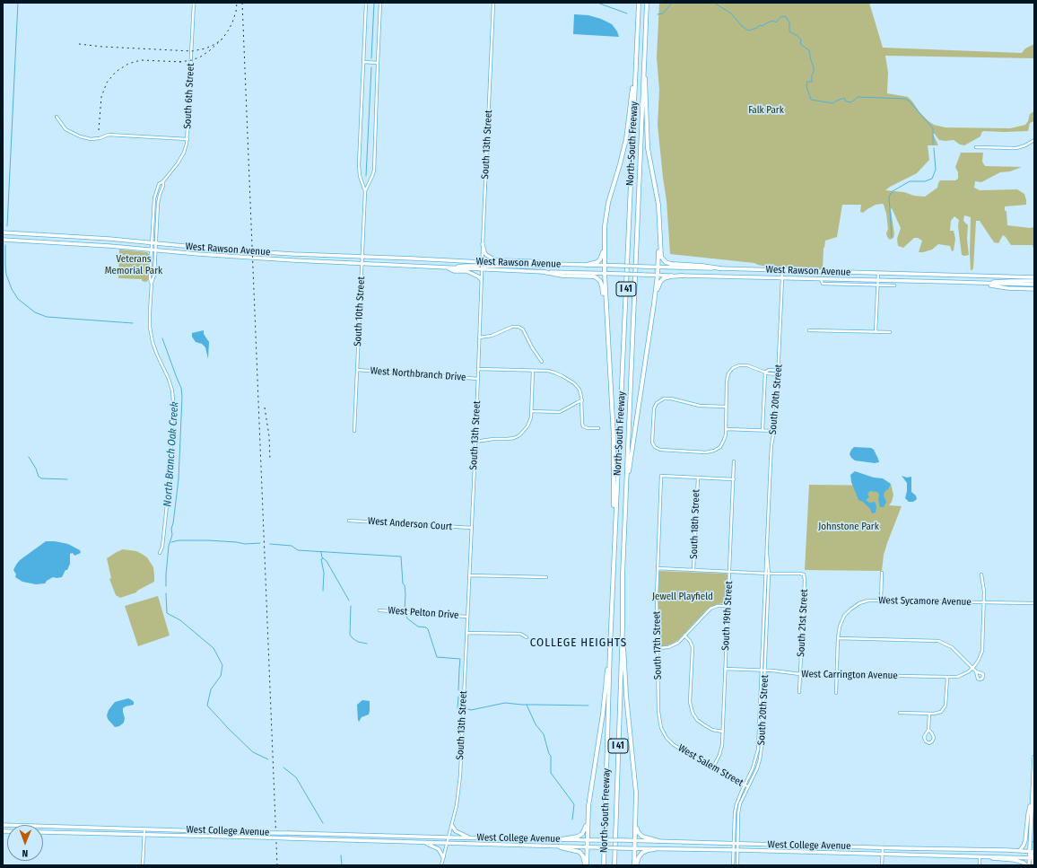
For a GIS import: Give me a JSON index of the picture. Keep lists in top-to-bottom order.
{
  "streets": {
    "highway": ["North-South Freeway", "I 41"],
    "main road": ["West Rawson Avenue", "West College Avenue"],
    "street": [
      "South 6th Street",
      "South 13th Street",
      "South 10th Street",
      "West Northbranch Drive",
      "South 20th Street",
      "West Anderson Court",
      "South 18th Street",
      "West Sycamore Avenue",
      "West Pelton Drive",
      "South 19th Street",
      "South 21st Street",
      "South 17th Street",
      "West Carrington Avenue",
      "West Salem Street"
    ]
  },
  "crossings": [
    ["South 6th Street", "West Rawson Avenue"],
    ["South 13th Street", "West Rawson Avenue"],
    ["South 13th Street", "West Northbranch Drive"],
    ["South 13th Street", "West Anderson Court"],
    ["South 13th Street", "West Pelton Drive"],
    ["South 13th Street", "West College Avenue"],
    ["West Rawson Avenue", "South 10th Street"],
    ["West Rawson Avenue", "South 20th Street"],
    ["South 10th Street", "West Northbranch Drive"],
    ["South 20th Street", "South 21st Street"],
    ["South 20th Street", "West Carrington Avenue"],
    ["South 20th Street", "West Salem Street"],
    ["South 20th Street", "West College Avenue"],
    ["South 18th Street", "South 17th Street"],
    ["West Sycamore Avenue", "West Carrington Avenue"],
    ["South 19th Street", "West Carrington Avenue"],
    ["South 19th Street", "West Salem Street"],
    ["South 21st Street", "West Carrington Avenue"],
    ["South 17th Street", "West Salem Street"]
  ],
  "districts": ["COLLEGE HEIGHTS"],
  "water": ["North Branch Oak Creek"],
  "parks": [
    "Falk Park",
    "Veterans Memorial Park",
    "Johnstone Park",
    "Jewell Playfield"
  ],
  "north": "bottom"
}
